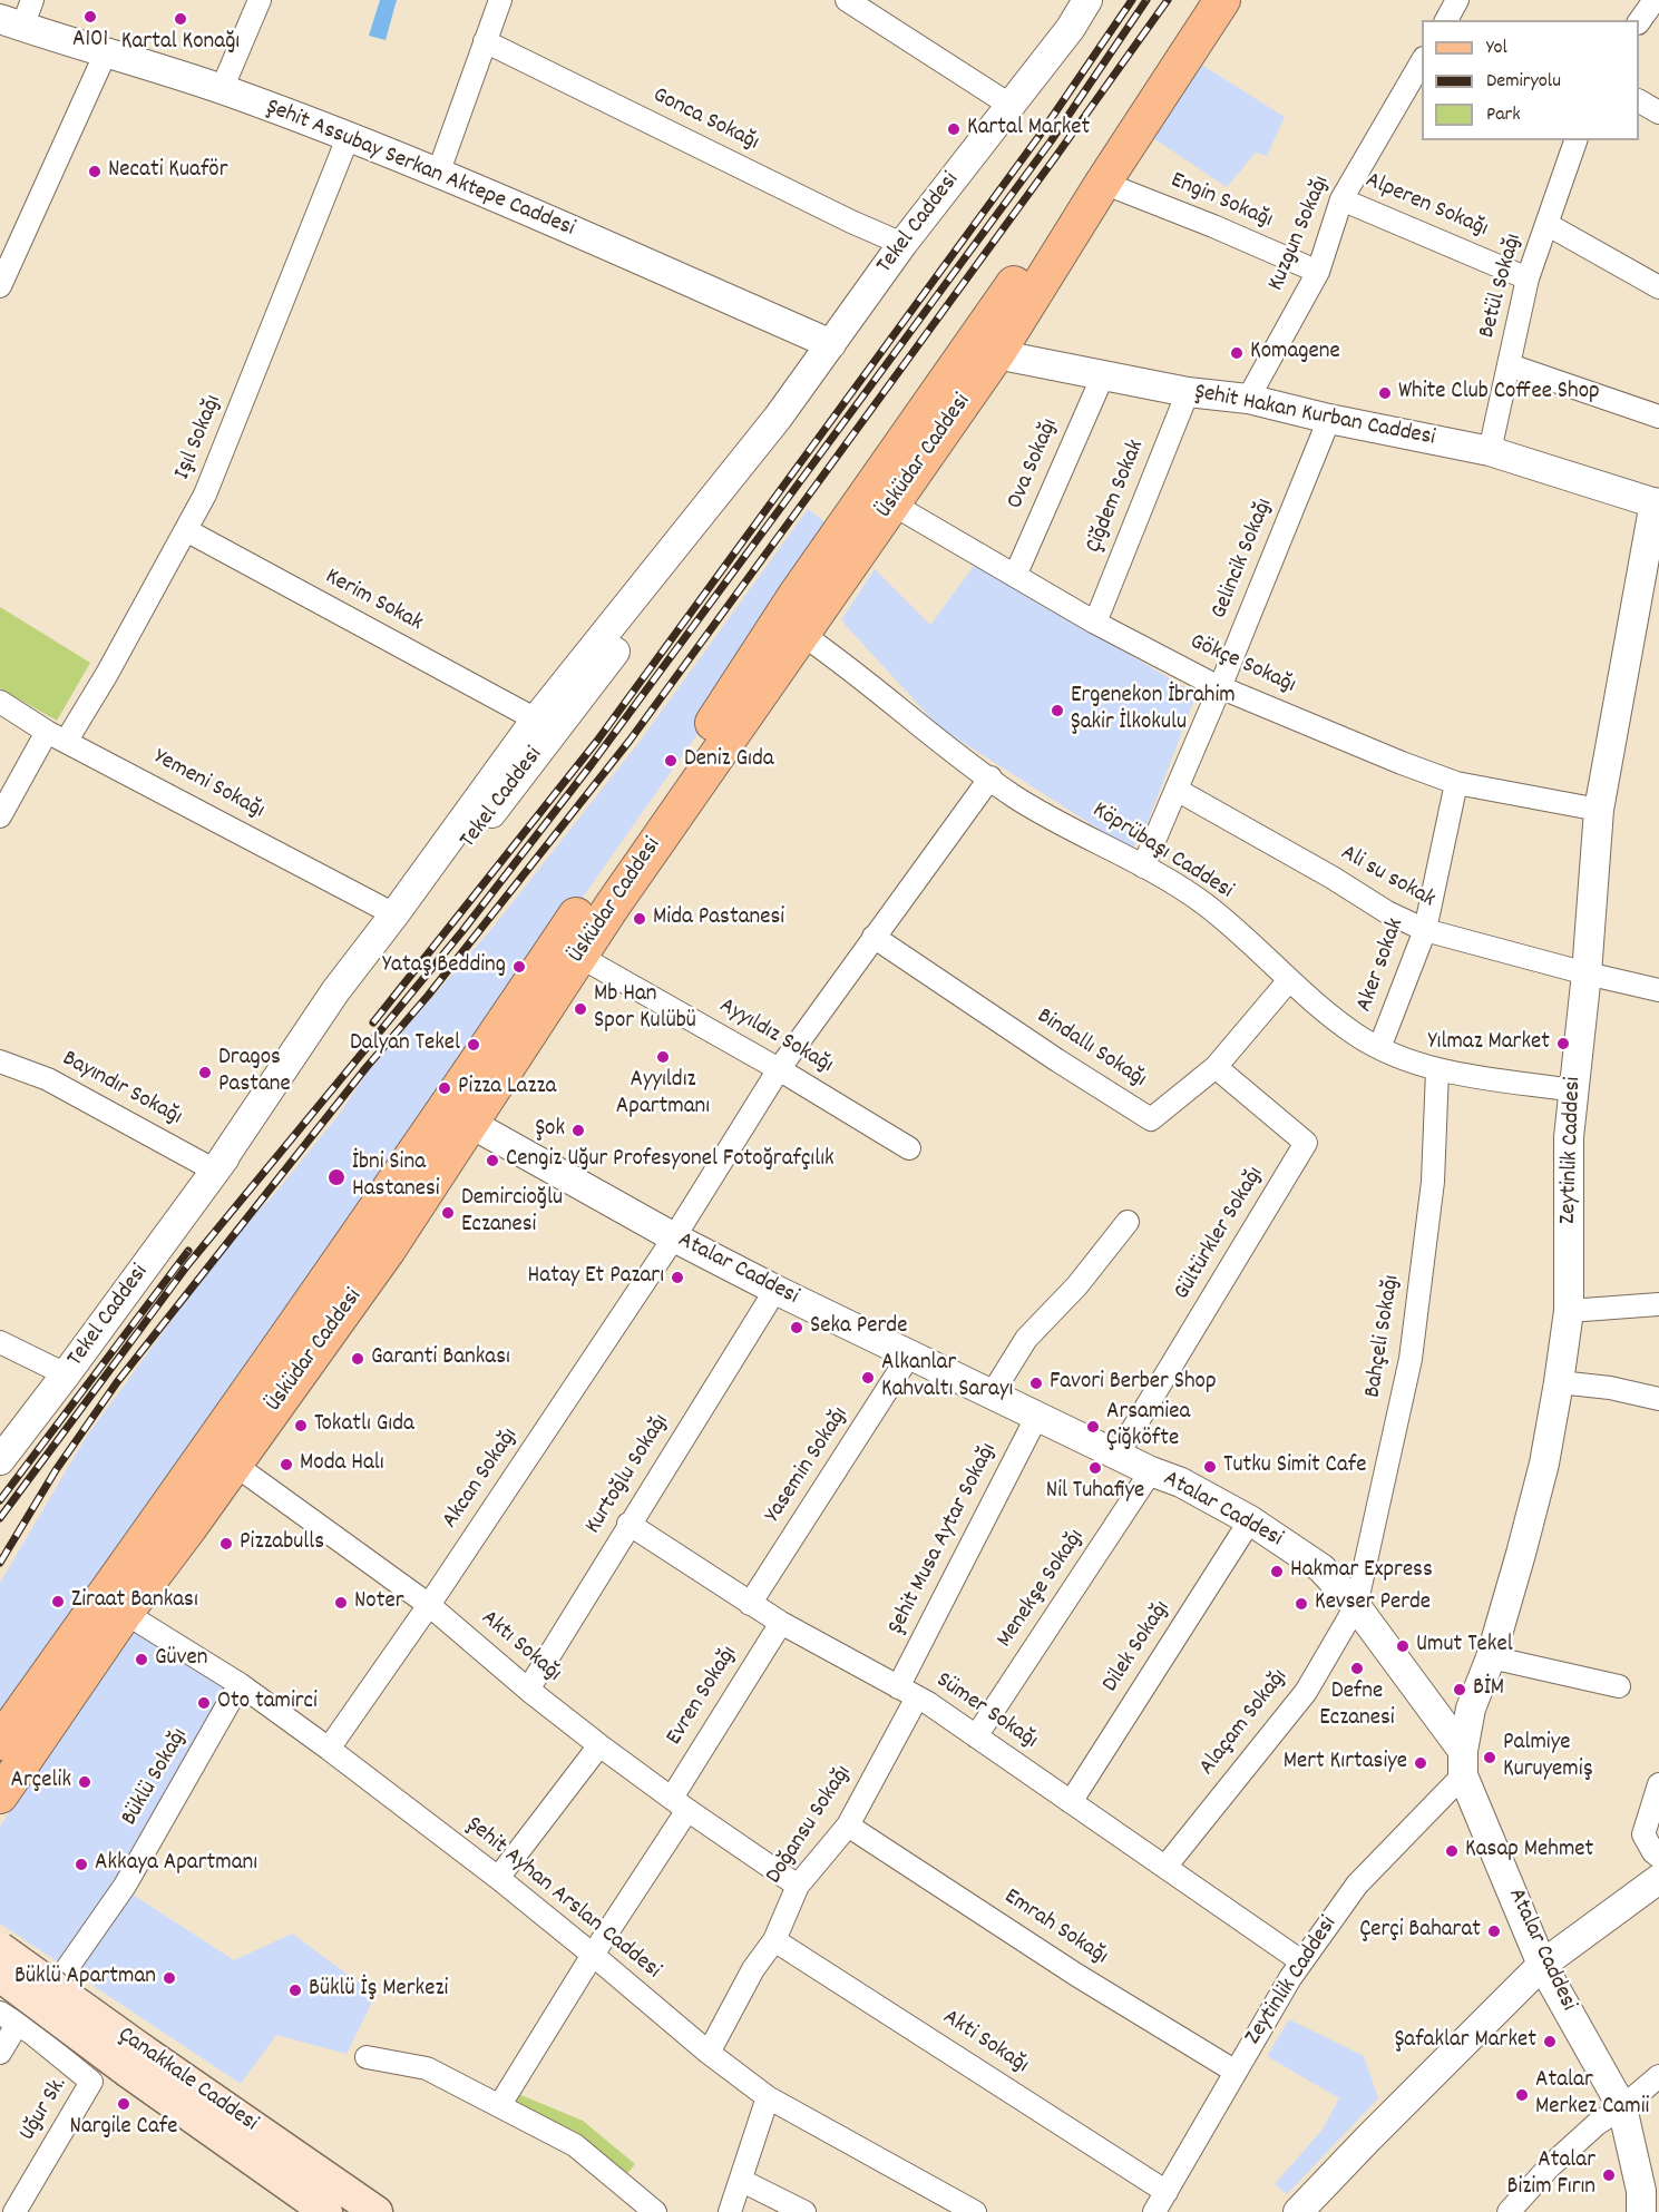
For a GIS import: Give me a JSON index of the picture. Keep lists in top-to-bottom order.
{
  "streets": {
    "main road": ["Üsküdar Caddesi", "Çanakkale Caddesi"],
    "street": [
      "Gonca Sokağı",
      "Şehit Assubay Serkan Aktepe Caddesi",
      "Engin Sokağı",
      "Alperen Sokağı",
      "Tekel Caddesi",
      "Kuzgun Sokağı",
      "Betül Sokağı",
      "Şehit Hakan Kurban Caddesi",
      "Işıl Sokağı",
      "Ova Sokağı",
      "Çiğdem Sokak",
      "Gelincik Sokağı",
      "Kerim Sokak",
      "Gökçe Sokağı",
      "Yemeni Sokağı",
      "Köprübaşı Caddesi",
      "Ali su sokak",
      "Aker sokak",
      "Ayyıldız Sokağı",
      "Bindallı Sokağı",
      "Bayındır Sokağı",
      "Zeytinlik Caddesi",
      "Gültürkler Sokağı",
      "Atalar Caddesi",
      "Bahçeli Sokağı",
      "Yasemin Sokağı",
      "Kurtoğlu Sokağı",
      "Akcan Sokağı",
      "Şehit Musa Aytar Sokağı",
      "Menekşe Sokağı",
      "Aktı Sokağı",
      "Dilek Sokağı",
      "Evren Sokağı",
      "Sümer Sokağı",
      "Alaçam Sokağı",
      "Büklü Sokağı",
      "Doğansu Sokağı",
      "Şehit Ayhan Arslan Caddesi",
      "Emrah Sokağı",
      "Akti Sokağı",
      "Uğur Sk."
    ]
  },
  "crossings": [
    ["Gonca Sokağı", "Tekel Caddesi"],
    ["Şehit Assubay Serkan Aktepe Caddesi", "Tekel Caddesi"],
    ["Şehit Assubay Serkan Aktepe Caddesi", "Işıl Sokağı"],
    ["Engin Sokağı", "Kuzgun Sokağı"],
    ["Engin Sokağı", "Üsküdar Caddesi"],
    ["Alperen Sokağı", "Kuzgun Sokağı"],
    ["Alperen Sokağı", "Betül Sokağı"],
    ["Tekel Caddesi", "Kerim Sokak"],
    ["Tekel Caddesi", "Yemeni Sokağı"],
    ["Tekel Caddesi", "Bayındır Sokağı"],
    ["Kuzgun Sokağı", "Şehit Hakan Kurban Caddesi"],
    ["Betül Sokağı", "Şehit Hakan Kurban Caddesi"],
    ["Şehit Hakan Kurban Caddesi", "Üsküdar Caddesi"],
    ["Şehit Hakan Kurban Caddesi", "Ova Sokağı"],
    ["Şehit Hakan Kurban Caddesi", "Çiğdem Sokak"],
    ["Şehit Hakan Kurban Caddesi", "Gelincik Sokağı"],
    ["Şehit Hakan Kurban Caddesi", "Zeytinlik Caddesi"],
    ["Işıl Sokağı", "Kerim Sokak"],
    ["Işıl Sokağı", "Yemeni Sokağı"],
    ["Üsküdar Caddesi", "Gökçe Sokağı"],
    ["Üsküdar Caddesi", "Köprübaşı Caddesi"],
    ["Üsküdar Caddesi", "Ayyıldız Sokağı"],
    ["Üsküdar Caddesi", "Atalar Caddesi"],
    ["Üsküdar Caddesi", "Aktı Sokağı"],
    ["Üsküdar Caddesi", "Şehit Ayhan Arslan Caddesi"],
    ["Ova Sokağı", "Gökçe Sokağı"],
    ["Çiğdem Sokak", "Gökçe Sokağı"],
    ["Gelincik Sokağı", "Gökçe Sokağı"],
    ["Gelincik Sokağı", "Köprübaşı Caddesi"],
    ["Gelincik Sokağı", "Ali su sokak"],
    ["Gökçe Sokağı", "Aker sokak"],
    ["Gökçe Sokağı", "Zeytinlik Caddesi"],
    ["Köprübaşı Caddesi", "Aker sokak"],
    ["Köprübaşı Caddesi", "Bindallı Sokağı"],
    ["Köprübaşı Caddesi", "Zeytinlik Caddesi"],
    ["Köprübaşı Caddesi", "Bahçeli Sokağı"],
    ["Köprübaşı Caddesi", "Akcan Sokağı"],
    ["Ali su sokak", "Aker sokak"],
    ["Ali su sokak", "Zeytinlik Caddesi"],
    ["Ayyıldız Sokağı", "Akcan Sokağı"],
    ["Bindallı Sokağı", "Gültürkler Sokağı"],
    ["Bindallı Sokağı", "Akcan Sokağı"],
    ["Zeytinlik Caddesi", "Atalar Caddesi"],
    ["Zeytinlik Caddesi", "Sümer Sokağı"],
    ["Zeytinlik Caddesi", "Emrah Sokağı"],
    ["Zeytinlik Caddesi", "Akti Sokağı"],
    ["Gültürkler Sokağı", "Atalar Caddesi"],
    ["Atalar Caddesi", "Bahçeli Sokağı"],
    ["Atalar Caddesi", "Yasemin Sokağı"],
    ["Atalar Caddesi", "Kurtoğlu Sokağı"],
    ["Atalar Caddesi", "Akcan Sokağı"],
    ["Atalar Caddesi", "Şehit Musa Aytar Sokağı"],
    ["Atalar Caddesi", "Menekşe Sokağı"],
    ["Atalar Caddesi", "Dilek Sokağı"],
    ["Atalar Caddesi", "Alaçam Sokağı"],
    ["Bahçeli Sokağı", "Alaçam Sokağı"],
    ["Yasemin Sokağı", "Sümer Sokağı"],
    ["Kurtoğlu Sokağı", "Aktı Sokağı"],
    ["Kurtoğlu Sokağı", "Sümer Sokağı"],
    ["Akcan Sokağı", "Aktı Sokağı"],
    ["Akcan Sokağı", "Şehit Ayhan Arslan Caddesi"],
    ["Şehit Musa Aytar Sokağı", "Sümer Sokağı"],
    ["Şehit Musa Aytar Sokağı", "Doğansu Sokağı"],
    ["Menekşe Sokağı", "Sümer Sokağı"],
    ["Aktı Sokağı", "Evren Sokağı"],
    ["Aktı Sokağı", "Doğansu Sokağı"],
    ["Dilek Sokağı", "Sümer Sokağı"],
    ["Evren Sokağı", "Sümer Sokağı"],
    ["Evren Sokağı", "Şehit Ayhan Arslan Caddesi"],
    ["Sümer Sokağı", "Alaçam Sokağı"],
    ["Sümer Sokağı", "Doğansu Sokağı"],
    ["Büklü Sokağı", "Şehit Ayhan Arslan Caddesi"],
    ["Büklü Sokağı", "Uğur Sk."],
    ["Doğansu Sokağı", "Şehit Ayhan Arslan Caddesi"],
    ["Doğansu Sokağı", "Emrah Sokağı"],
    ["Doğansu Sokağı", "Akti Sokağı"]
  ],
  "places": [
    "A101",
    "Kartal Konağı",
    "Kartal Market",
    "Necati Kuaför",
    "Komagene",
    "White Club Coffee Shop",
    "Ergenekon İbrahim Şakir İlkokulu",
    "Deniz Gıda",
    "Mida Pastanesi",
    "Yataş Bedding",
    "Mb Han Spor Kulübü",
    "Yılmaz Market",
    "Dalyan Tekel",
    "Ayyıldız Apartmanı",
    "Dragos Pastane",
    "Pizza Lazza",
    "Şok",
    "Cengiz Uğur Profesyonel Fotoğrafçılık",
    "İbni Sina Hastanesi",
    "Demircioğlu Eczanesi",
    "Hatay Et Pazarı",
    "Seka Perde",
    "Garanti Bankası",
    "Alkanlar Kahvaltı Sarayı",
    "Favori Berber Shop",
    "Tokatlı Gıda",
    "Arsamiea Çiğköfte",
    "Moda Halı",
    "Tutku Simit Cafe",
    "Nil Tuhafiye",
    "Pizzabulls",
    "Hakmar Express",
    "Ziraat Bankası",
    "Noter",
    "Kevser Perde",
    "Umut Tekel",
    "Güven",
    "Defne Eczanesi",
    "BİM",
    "Oto tamirci",
    "Palmiye Kuruyemiş",
    "Mert Kırtasiye",
    "Arçelik",
    "Kasap Mehmet",
    "Akkaya Apartmanı",
    "Çerçi Baharat",
    "Büklü Apartman",
    "Büklü İş Merkezi",
    "Şafaklar Market",
    "Atalar Merkez Camii",
    "Nargile Cafe",
    "Atalar Bizim Fırın"
  ],
  "legend": ["Yol", "Demiryolu", "Park"]
}
